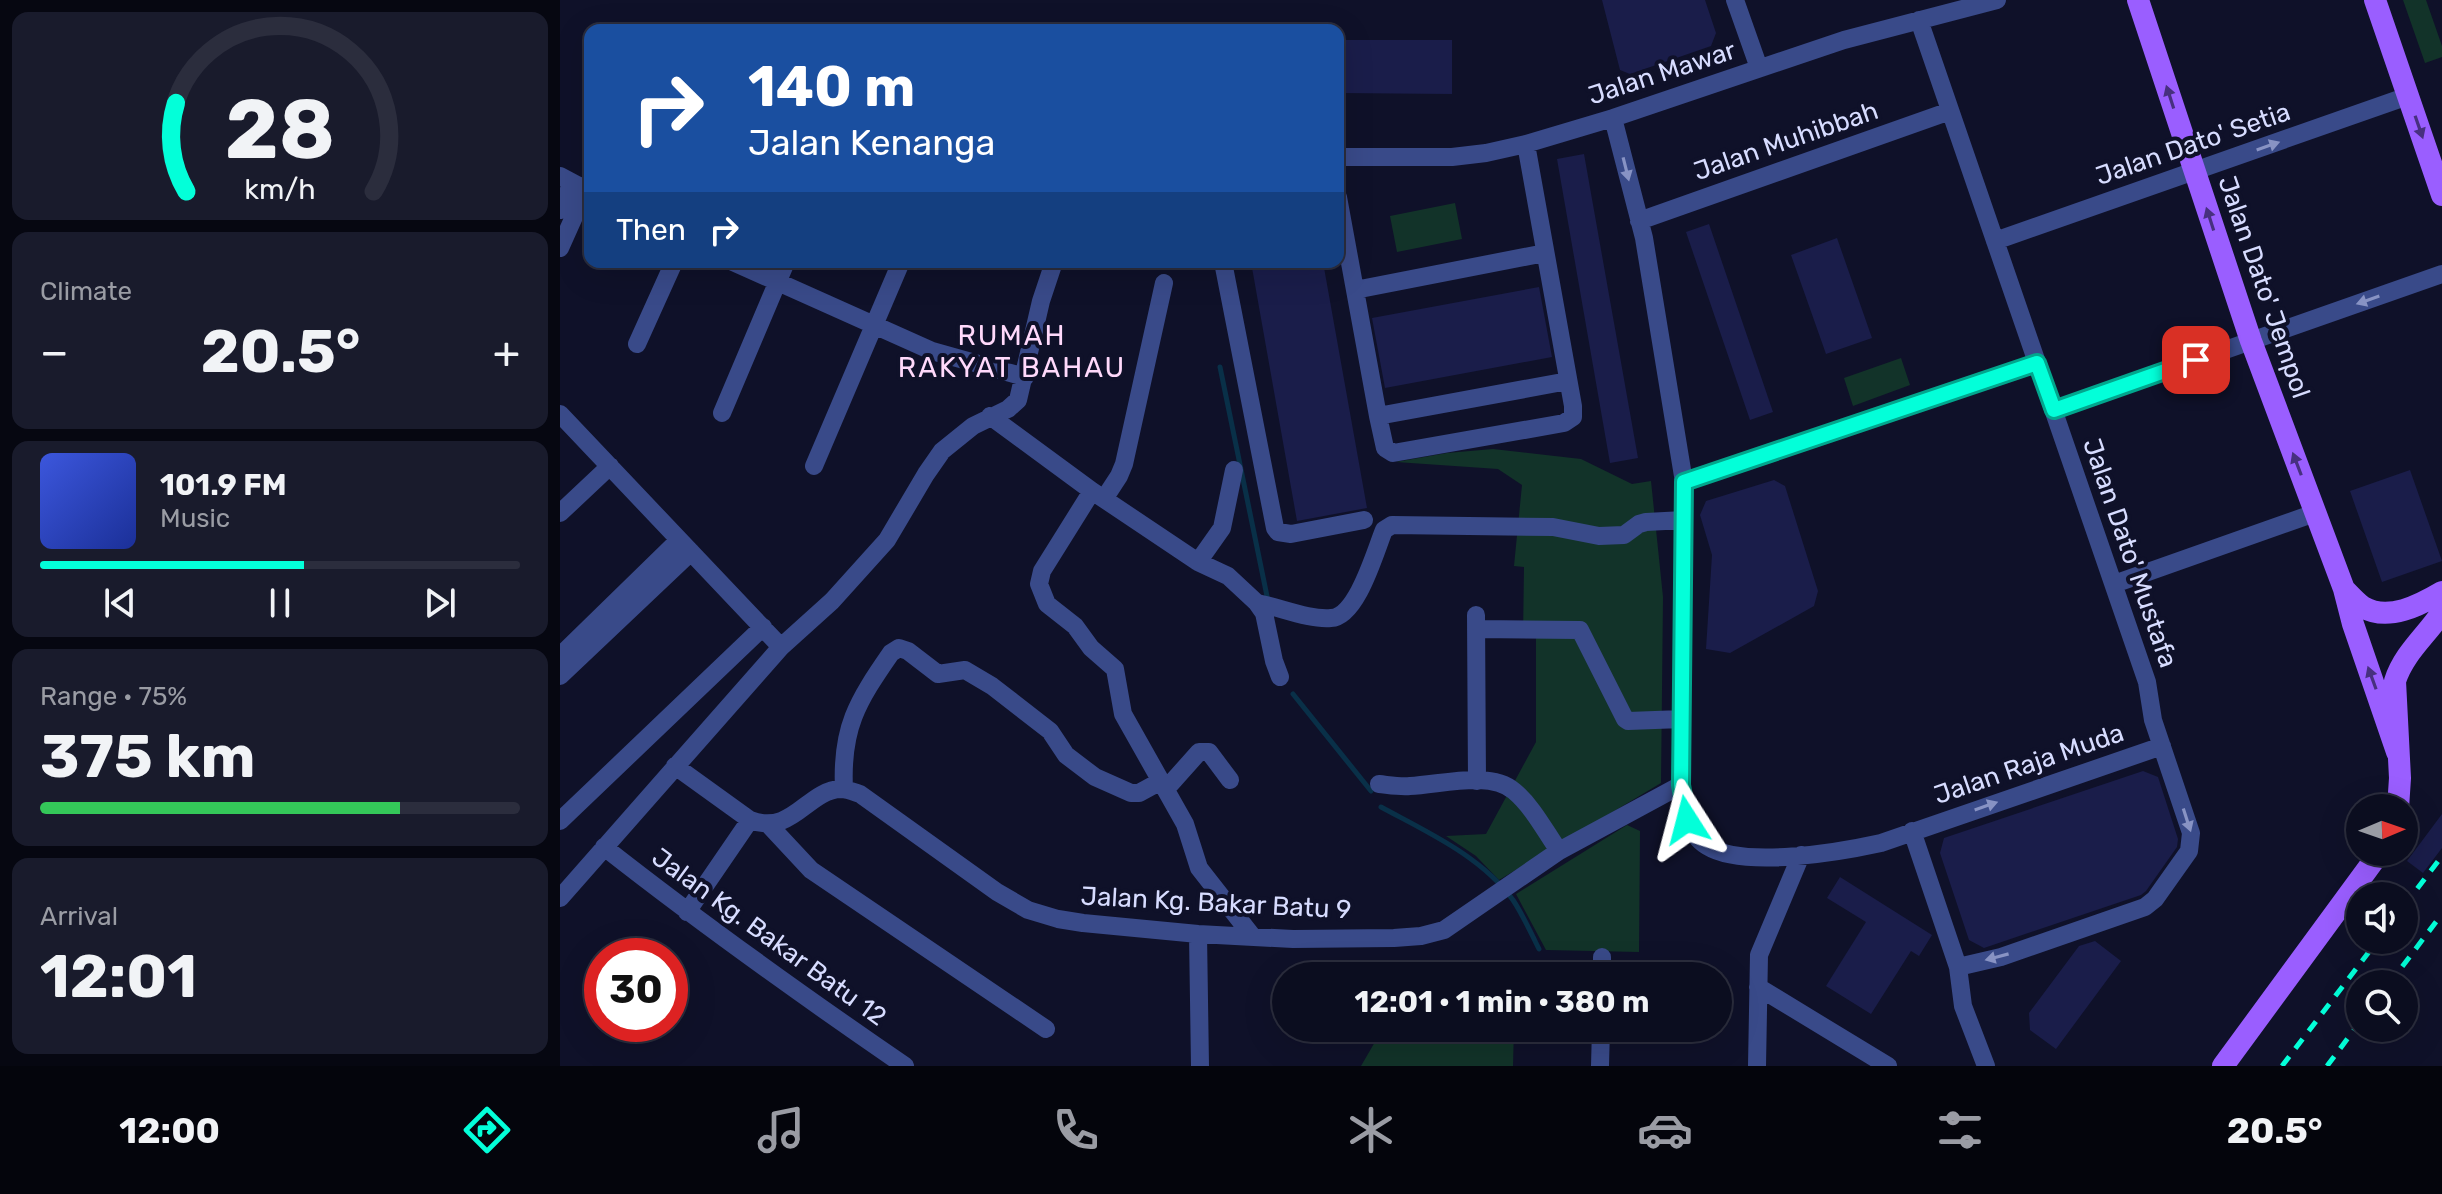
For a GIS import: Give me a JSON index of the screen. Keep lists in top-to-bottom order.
{
  "streets": {
    "main road": ["Jalan Dato' Jempol"],
    "street": [
      "Jalan Mawar",
      "Jalan Muhibbah",
      "Jalan Dato' Setia",
      "Jalan Dato' Mustafa",
      "Jalan Raja Muda",
      "Jalan Kg. Bakar Batu 9",
      "Jalan Kg. Bakar Batu 12"
    ]
  },
  "crossings": [
    ["Jalan Mawar", "Jalan Dato' Mustafa"],
    ["Jalan Muhibbah", "Jalan Dato' Mustafa"],
    ["Jalan Dato' Setia", "Jalan Dato' Jempol"],
    ["Jalan Dato' Setia", "Jalan Dato' Mustafa"],
    ["Jalan Dato' Mustafa", "Jalan Raja Muda"],
    ["Jalan Raja Muda", "Jalan Kg. Bakar Batu 9"]
  ],
  "one_way": ["Jalan Dato' Setia", "Jalan Dato' Jempol", "Jalan Raja Muda"],
  "districts": ["RUMAH RAKYAT BAHAU"],
  "north": "right",
  "page": {
    "turn": ["140 m", "Jalan Kenanga"],
    "then": "Then",
    "tile": [
      "Climate",
      ["Range · 75%", "375 km"],
      ["Arrival", "12:01"]
    ],
    "heat": ["−", "20.5°", "+"],
    "song": ["101.9 FM", "Music"],
    "limit": "30",
    "trip": "12:01 · 1 min · 380 m",
    "tabs": ["12:00", "20.5°"],
    "gauge": ["28", "km/h"]
  }
}
